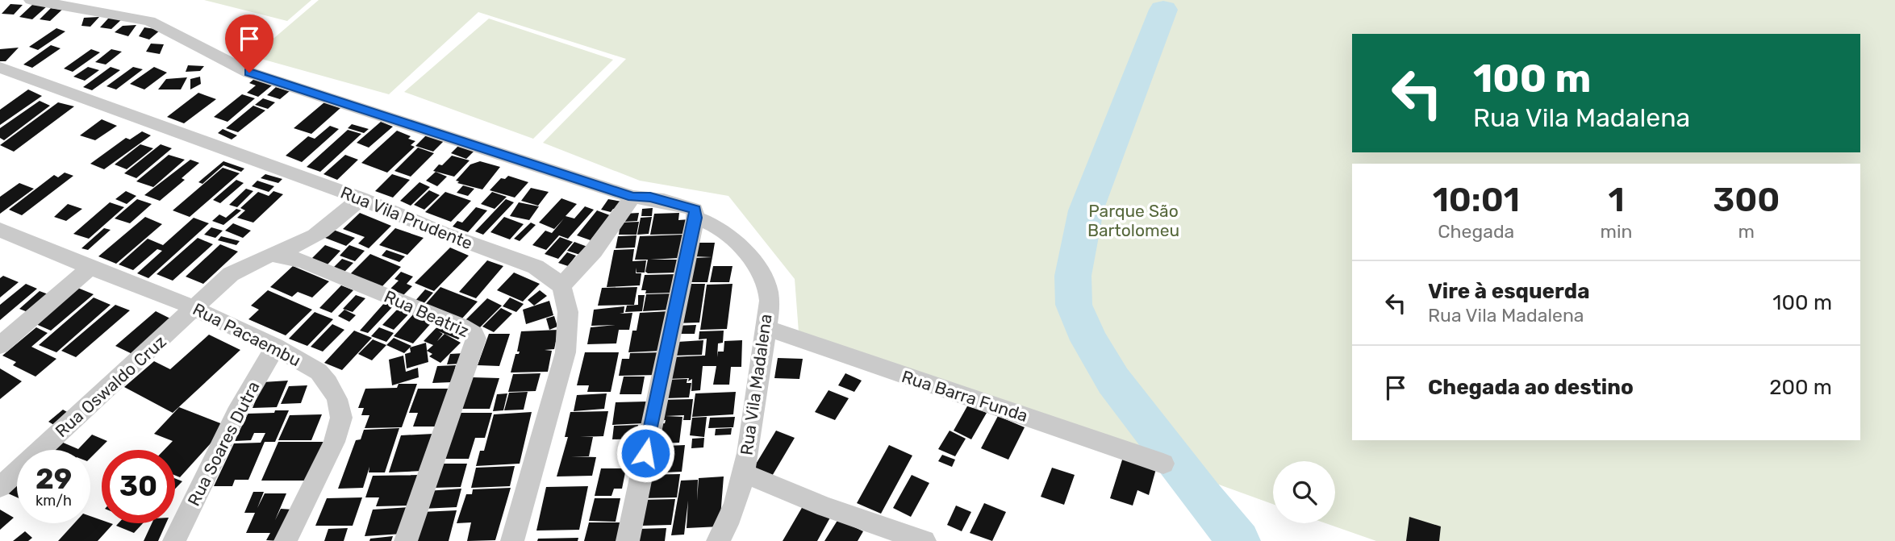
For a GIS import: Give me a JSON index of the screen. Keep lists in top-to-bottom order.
{
  "streets": {
    "street": [
      "Rua Vila Prudente",
      "Rua Beatriz",
      "Rua Pacaembu",
      "Rua Vila Madalena",
      "Rua Oswaldo Cruz",
      "Rua Barra Funda",
      "Rua Soares Dutra"
    ]
  },
  "crossings": [
    ["Rua Pacaembu", "Rua Oswaldo Cruz"],
    ["Rua Pacaembu", "Rua Soares Dutra"],
    ["Rua Vila Madalena", "Rua Barra Funda"]
  ],
  "parks": ["Parque São Bartolomeu"],
  "page": {
    "turn": ["100 m", "Rua Vila Madalena"],
    "eta": [
      "10:01",
      "Chegada",
      "1",
      "min",
      "300",
      "m"
    ],
    "list": [
      {
        "name": "Vire à esquerda",
        "note": "Rua Vila Madalena",
        "value": "100 m"
      },
      {
        "name": "Chegada ao destino",
        "value": "200 m"
      }
    ],
    "speed": "29 km/h",
    "limit": "30"
  }
}
